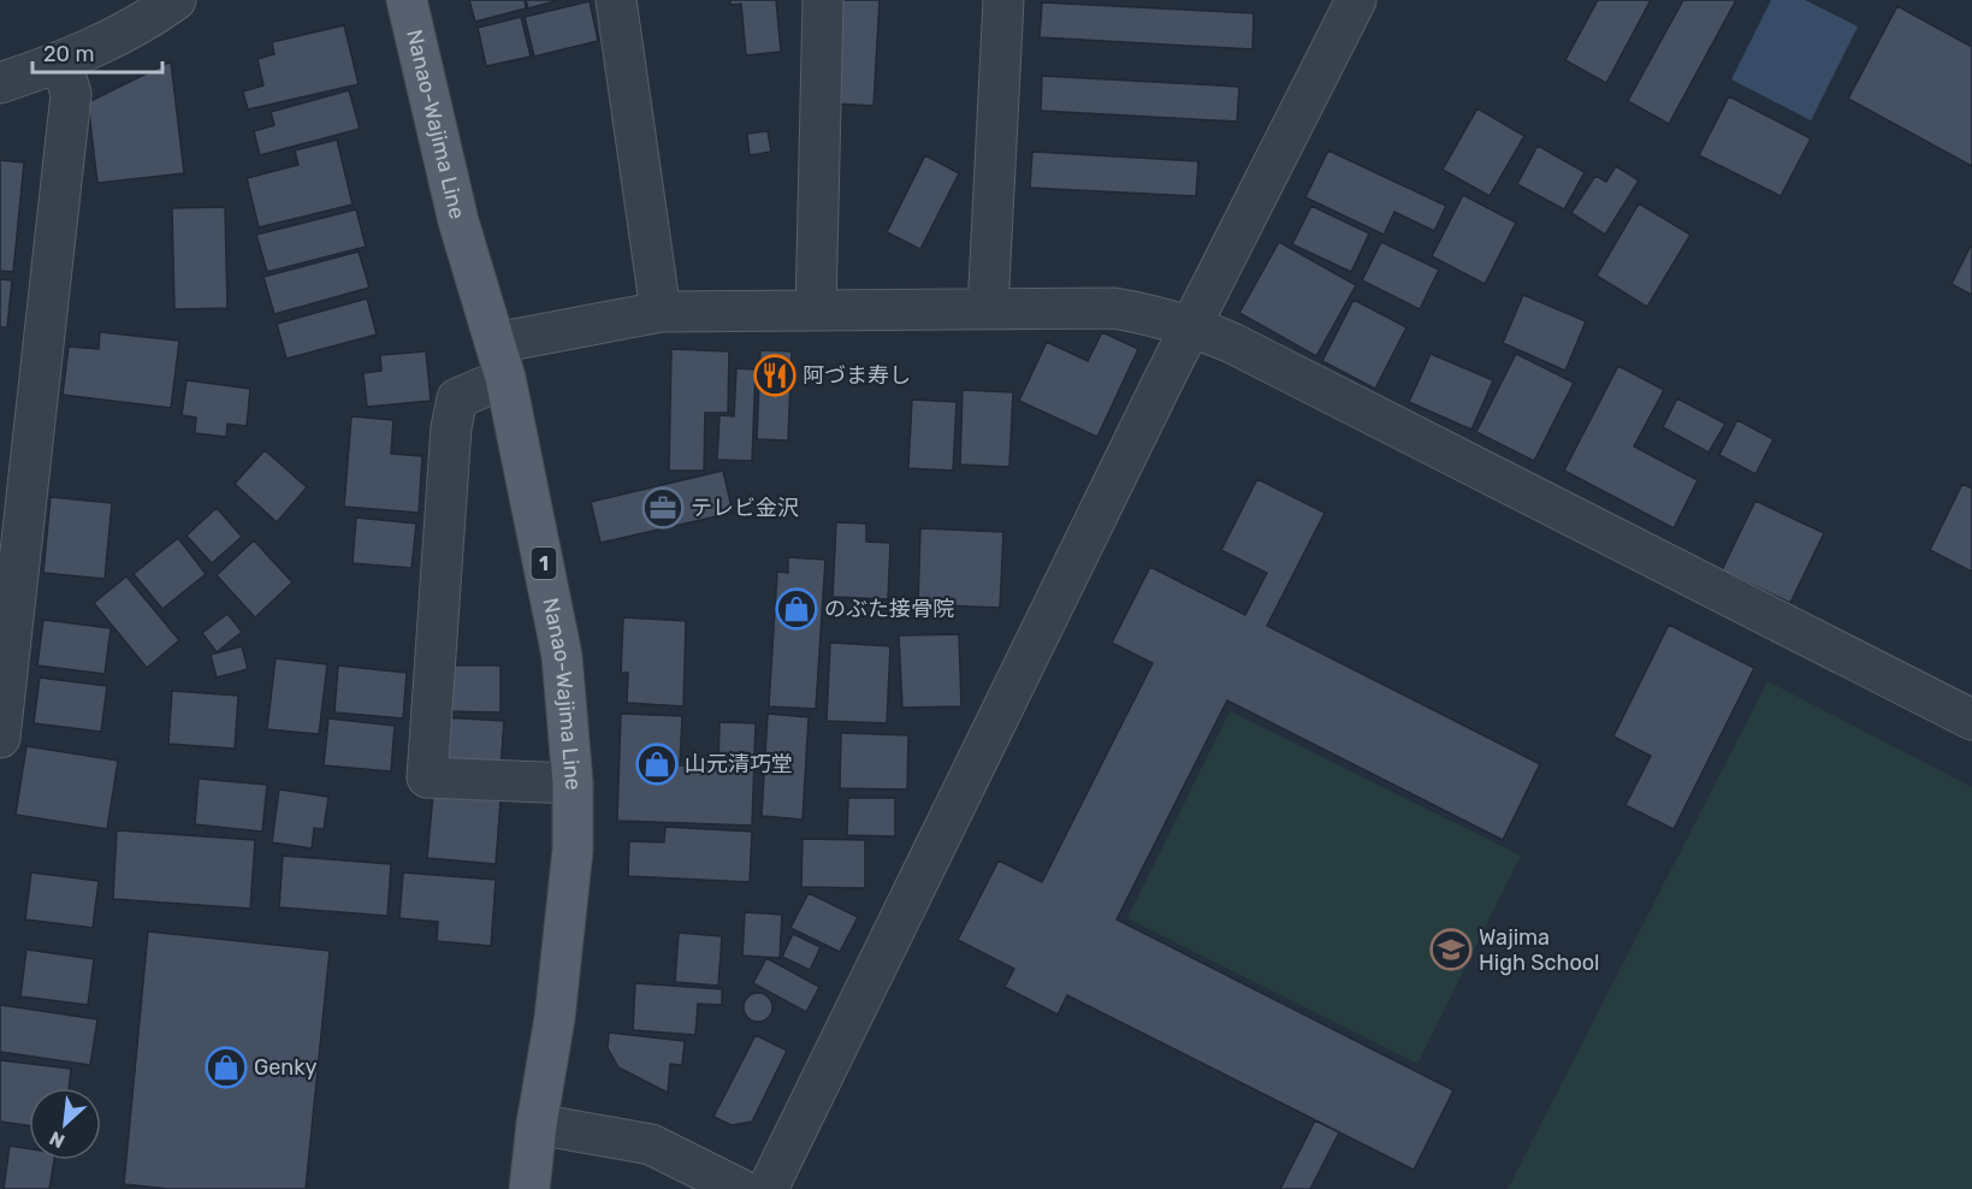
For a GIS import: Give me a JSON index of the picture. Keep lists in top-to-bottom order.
{
  "streets": {
    "main road": ["Nanao-Wajima Line", "1"]
  },
  "places": {
    "restaurant": ["阿づま寿し"],
    "office": ["テレビ金沢"],
    "shop": ["のぶた接骨院", "山元清巧堂", "Genky"],
    "school or university": ["Wajima High School"]
  },
  "scale_bar": "20 m",
  "north": "bottom left"
}
